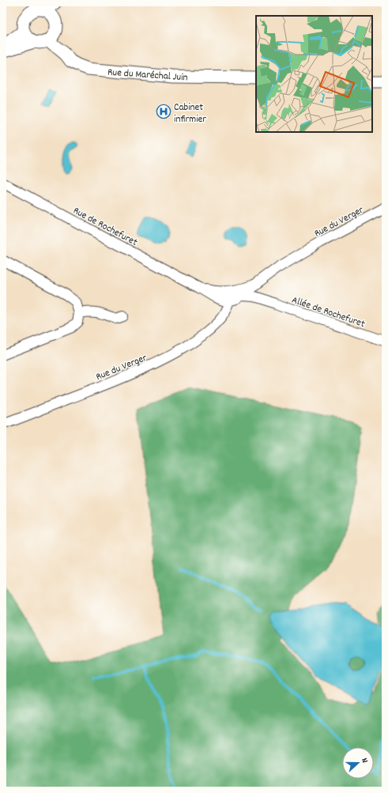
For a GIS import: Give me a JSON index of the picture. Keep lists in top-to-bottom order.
{
  "streets": {
    "street": [
      "Rue du Maréchal Juin",
      "Rue du Verger",
      "Rue de Rochefuret",
      "Allée de Rochefuret"
    ]
  },
  "crossings": [
    ["Rue du Verger", "Rue de Rochefuret"],
    ["Rue du Verger", "Allée de Rochefuret"]
  ],
  "places": {
    "hospital": ["Cabinet infirmier"]
  },
  "north": "right"
}
